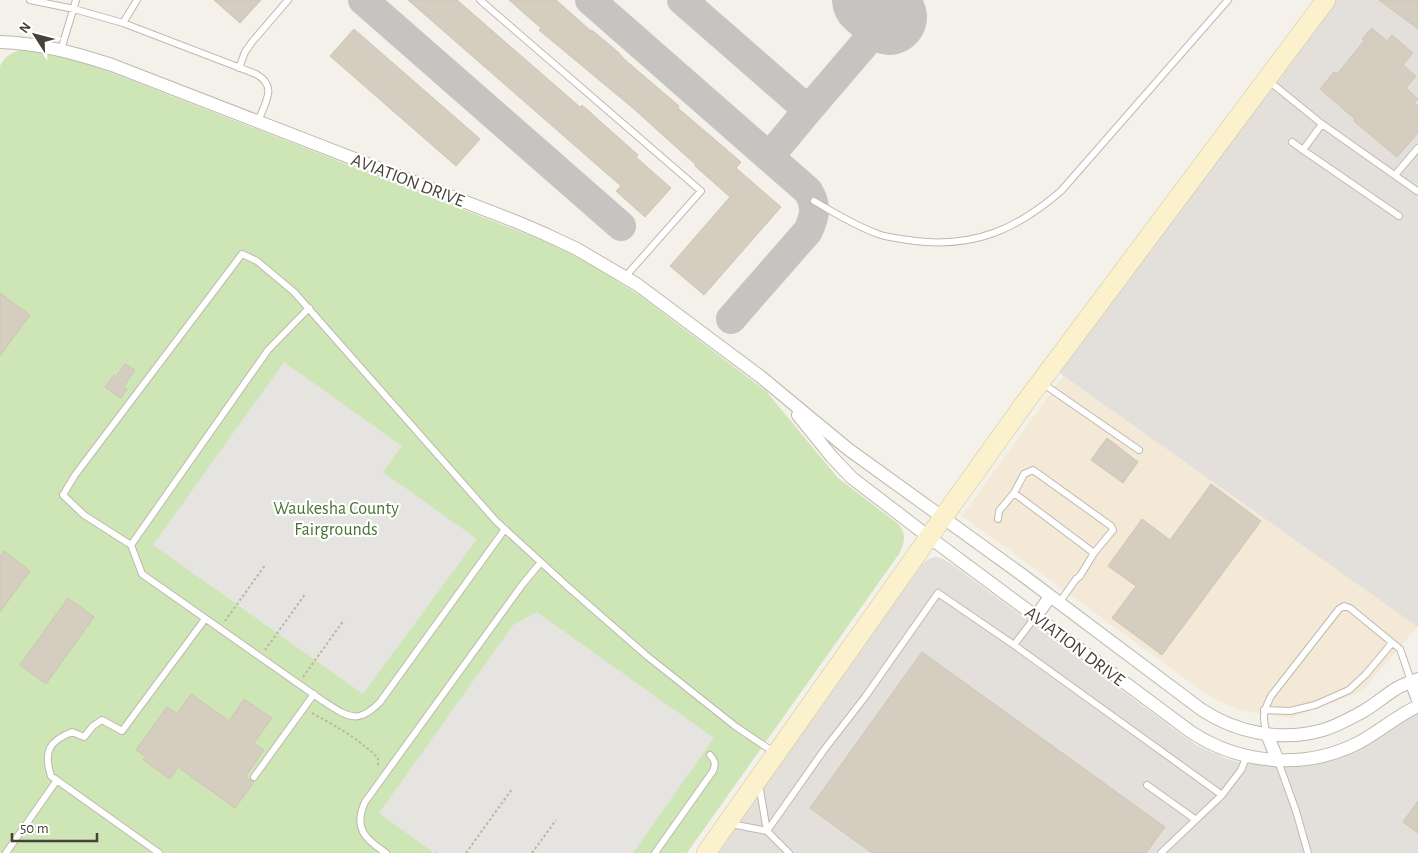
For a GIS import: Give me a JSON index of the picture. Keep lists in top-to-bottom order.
{
  "streets": {
    "street": ["AVIATION DRIVE"]
  },
  "parks": ["Waukesha County Fairgrounds"],
  "scale_bar": "50 m",
  "north": "top left"
}
